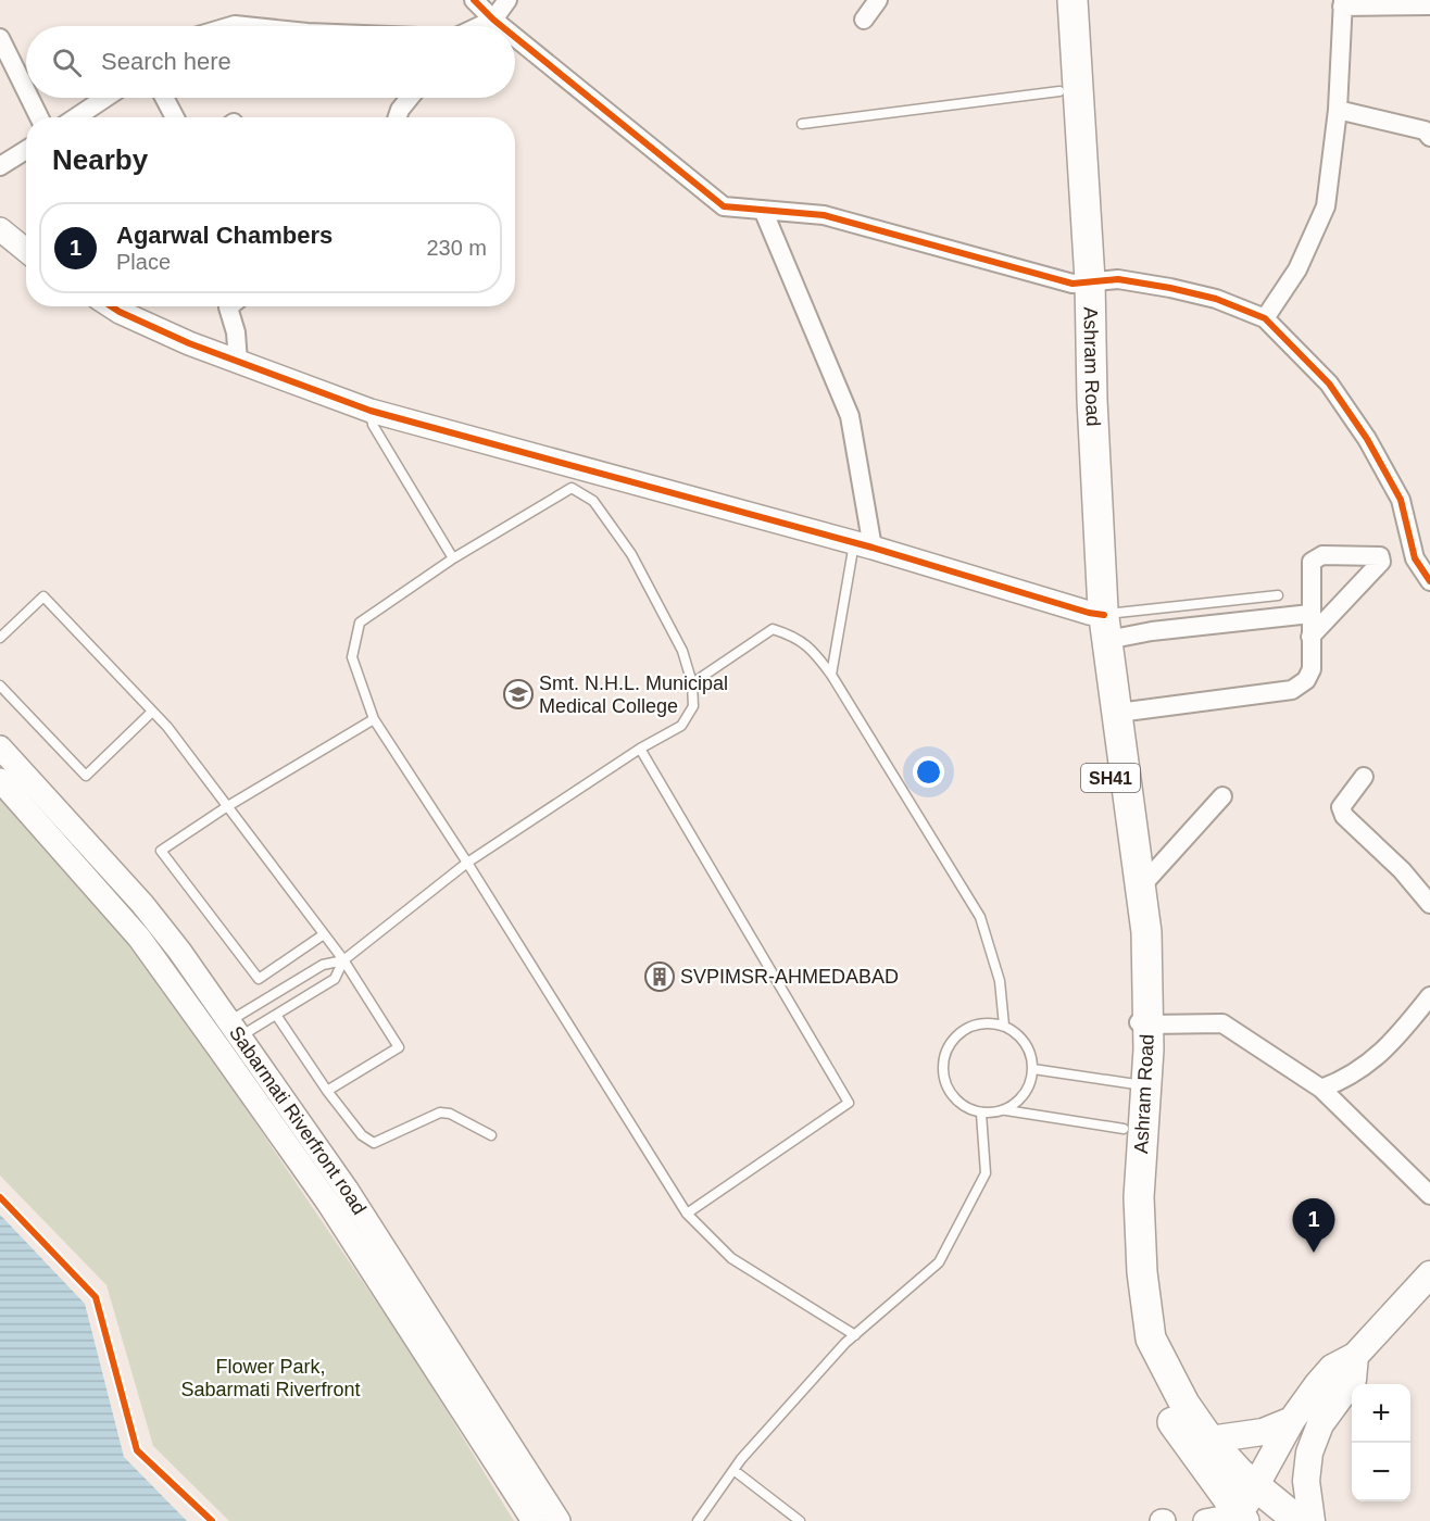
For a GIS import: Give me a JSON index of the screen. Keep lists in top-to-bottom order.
{
  "streets": {
    "main road": ["Ashram Road", "SH41"],
    "street": ["Sabarmati Riverfront road"]
  },
  "parks": ["Flower Park, Sabarmati Riverfront"],
  "places": {
    "school or university": ["Smt. N.H.L. Municipal Medical College"],
    "building": ["SVPIMSR-AHMEDABAD"]
  },
  "page": {
    "search": "Search here",
    "heading": "Nearby",
    "list": [
      {
        "mark": "1",
        "name": "Agarwal Chambers",
        "note": "Place",
        "value": "230 m"
      }
    ],
    "pins": "1",
    "map_buttons": ["+", "−"]
  }
}
